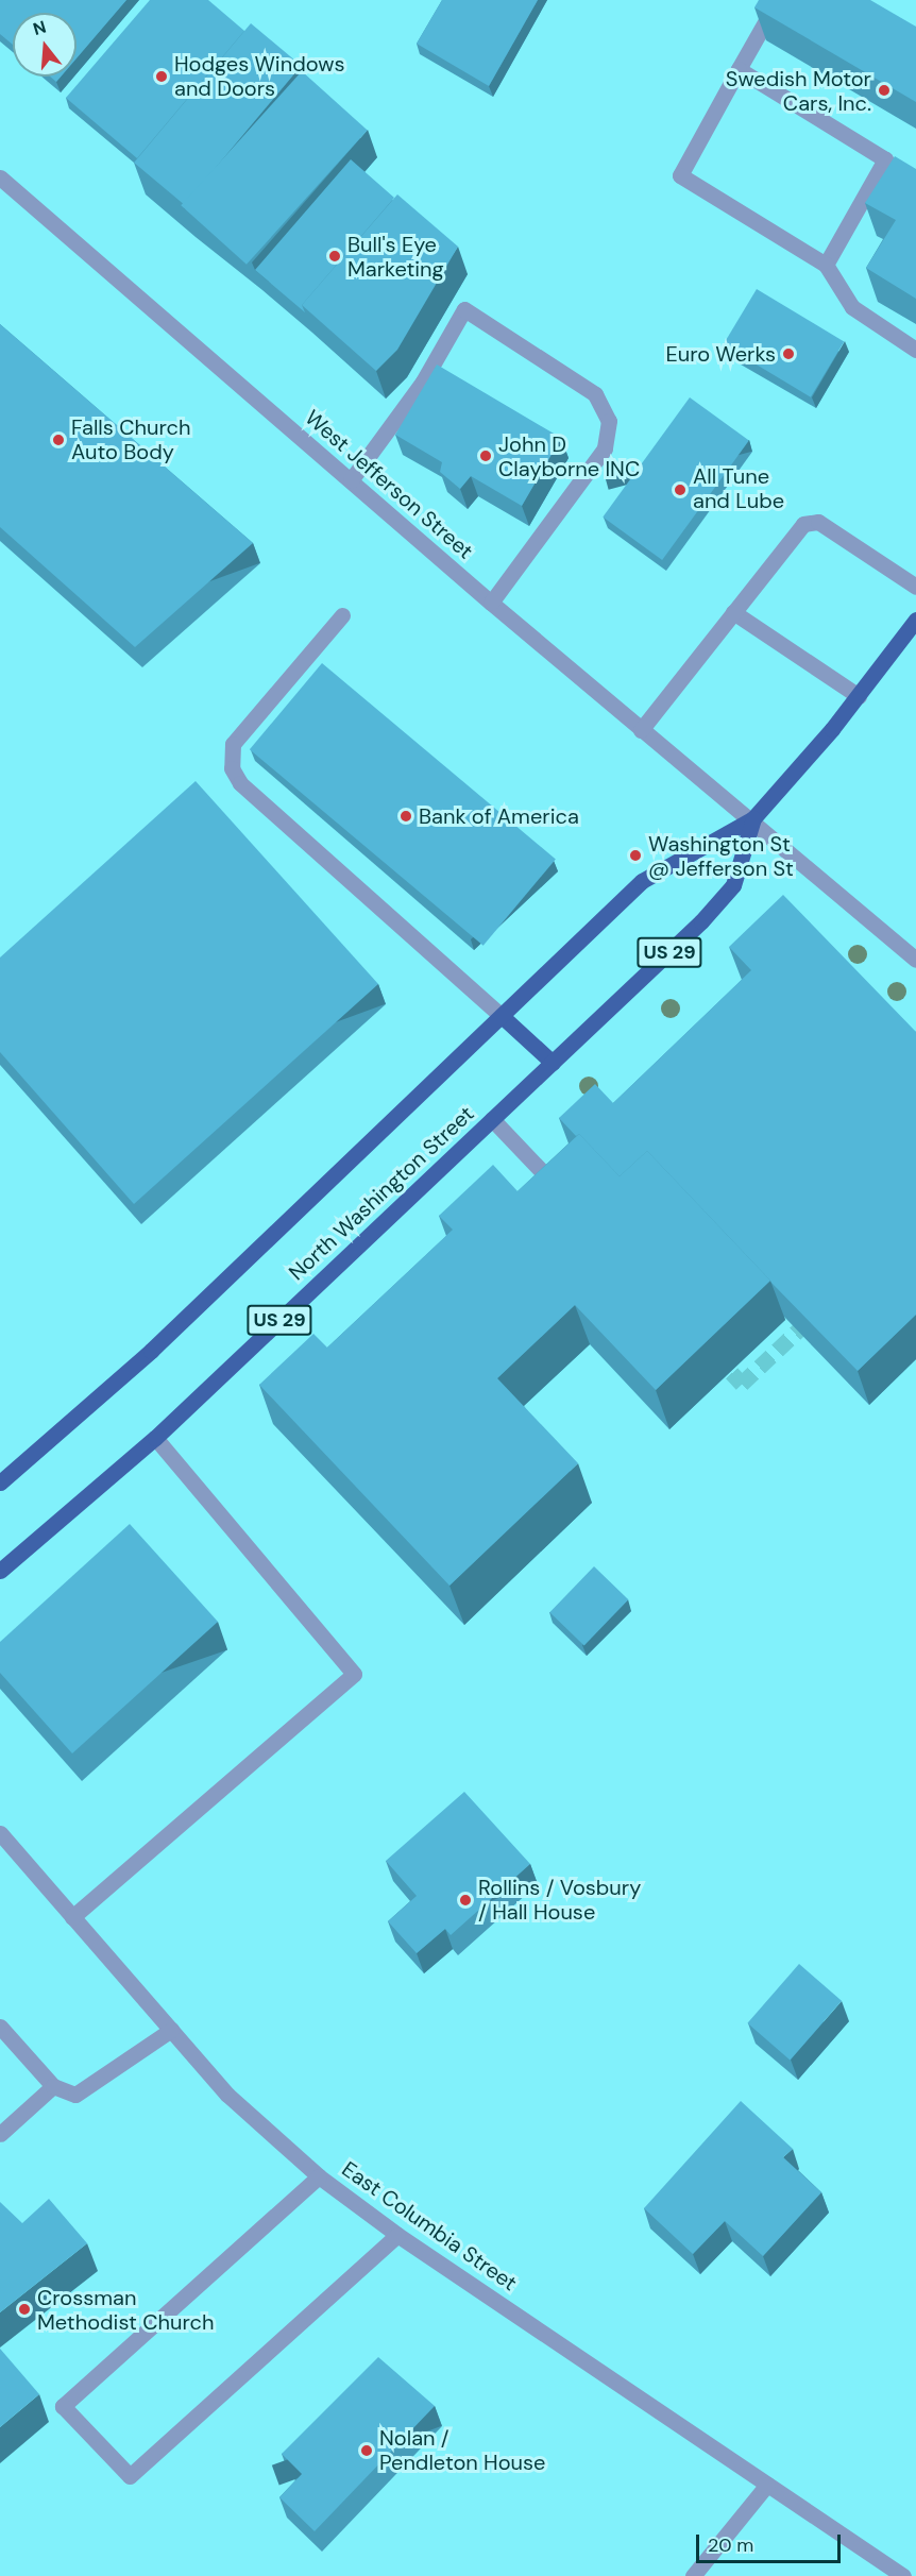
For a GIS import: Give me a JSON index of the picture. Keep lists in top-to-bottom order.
{
  "streets": {
    "main road": ["US 29", "North Washington Street"],
    "street": ["West Jefferson Street", "East Columbia Street"]
  },
  "crossings": [
    ["West Jefferson Street", "North Washington Street"]
  ],
  "places": [
    "Hodges Windows and Doors",
    "Swedish Motor Cars, Inc.",
    "Bull's Eye Marketing",
    "Euro Werks",
    "Falls Church Auto Body",
    "John D Clayborne INC",
    "All Tune and Lube",
    "Bank of America",
    "Washington St @ Jefferson St",
    "Rollins / Vosbury / Hall House",
    "Crossman Methodist Church",
    "Nolan / Pendleton House"
  ],
  "scale_bar": "20 m",
  "north": "top"
}
